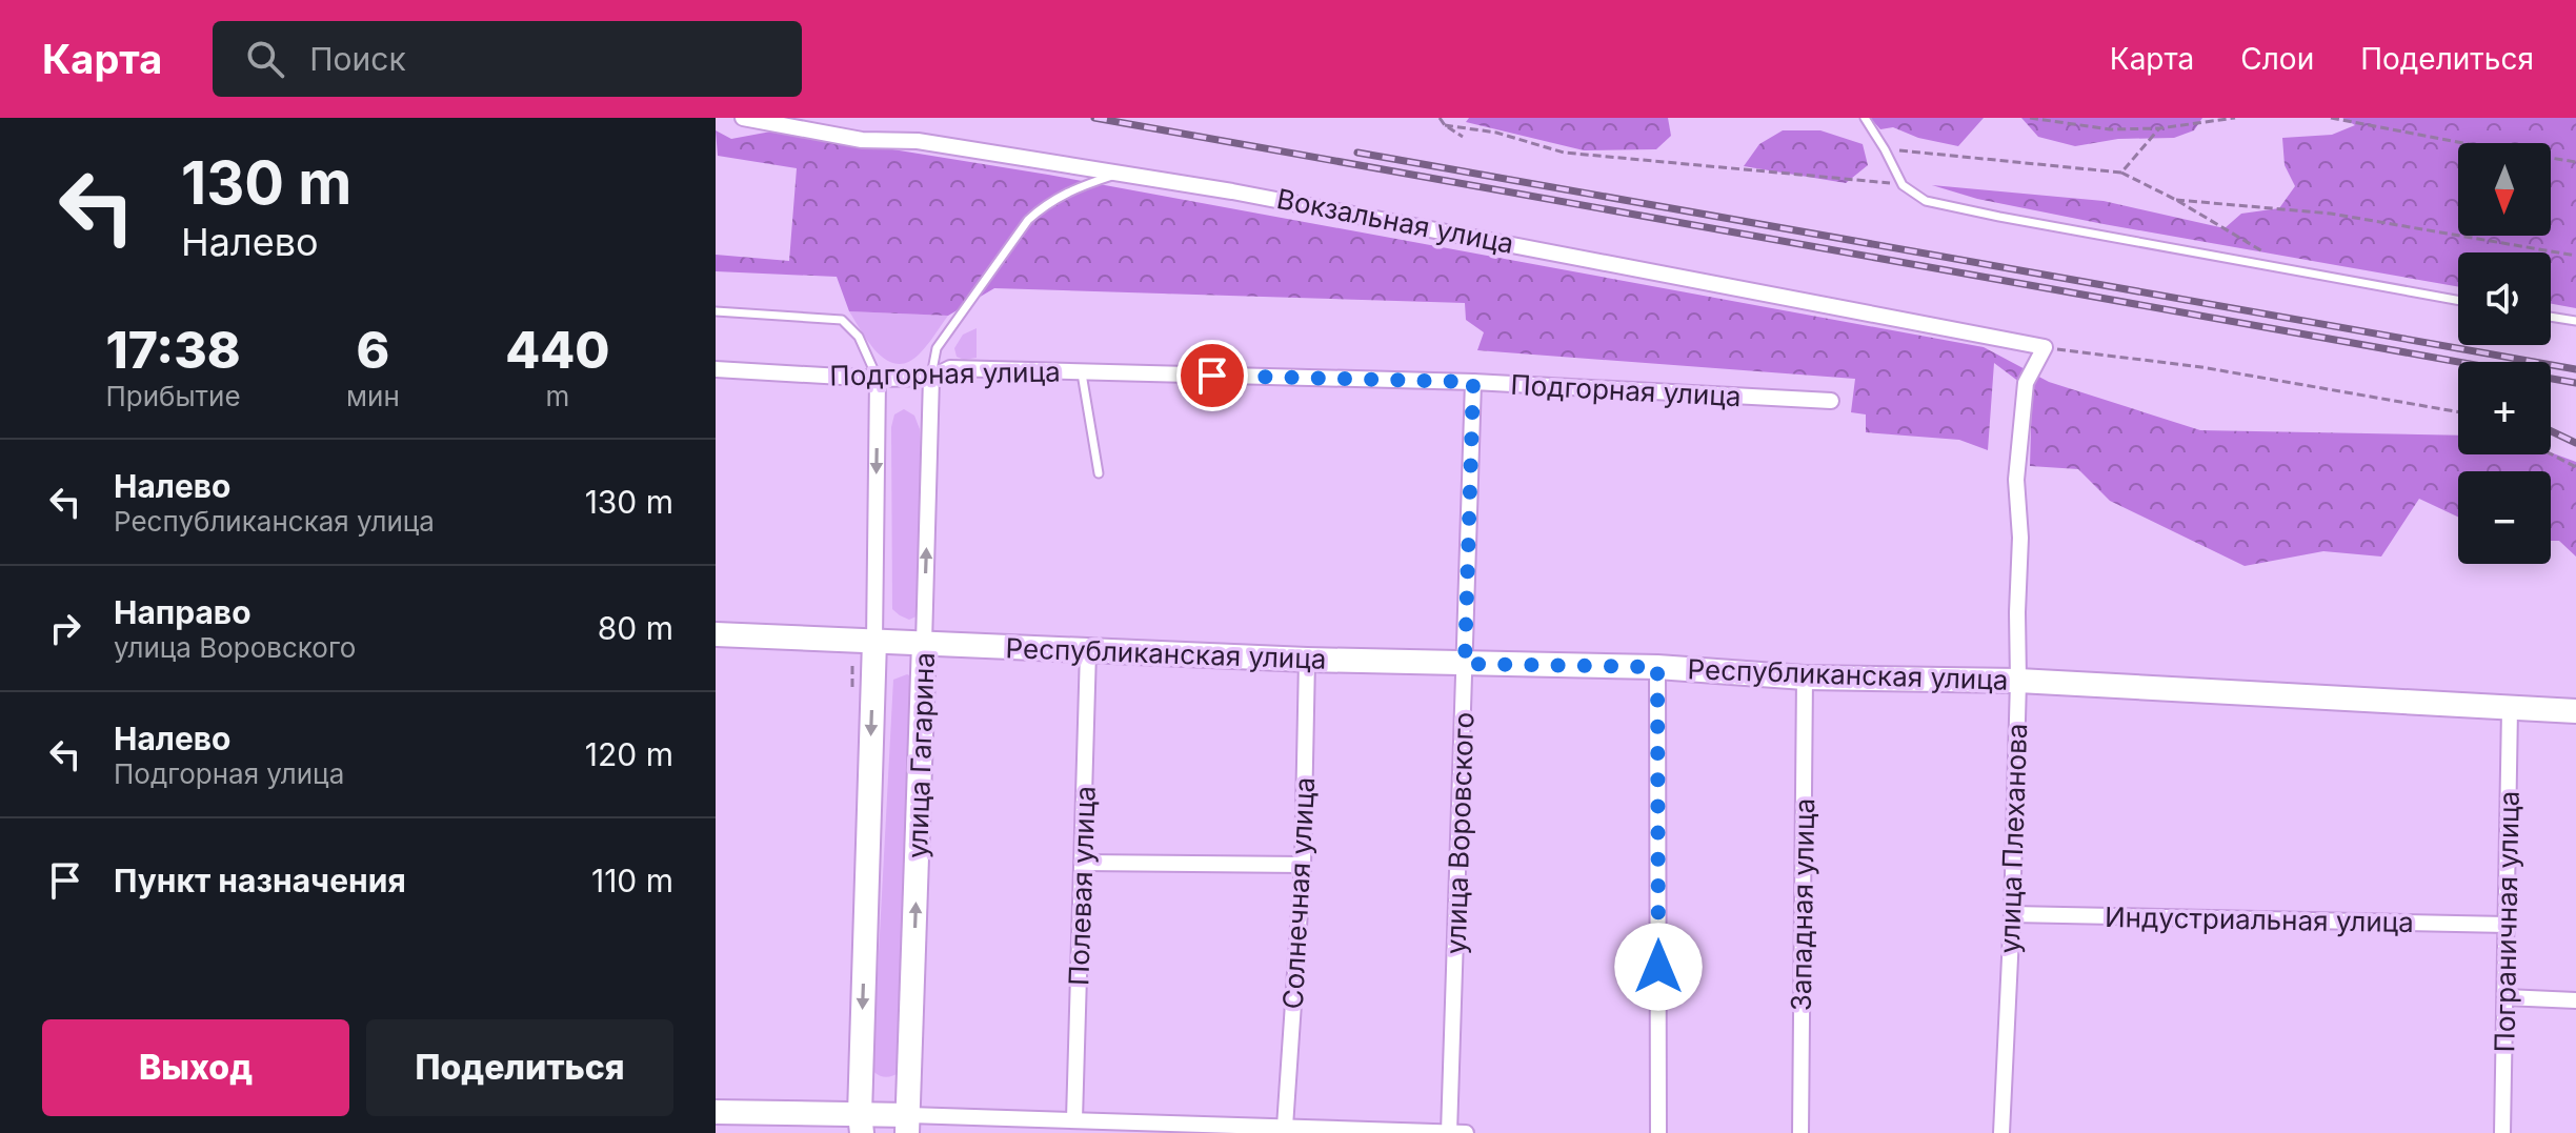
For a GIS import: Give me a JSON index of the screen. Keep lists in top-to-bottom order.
{
  "streets": {
    "street": [
      "Вокзальная улица",
      "Подгорная улица",
      "Республиканская улица",
      "улица Гагарина",
      "улица Воровского",
      "улица Плеханова",
      "Полевая улица",
      "Солнечная улица",
      "Западная улица",
      "Индустриальная улица",
      "Пограничная улица"
    ]
  },
  "crossings": [
    ["Вокзальная улица", "улица Плеханова"],
    ["Подгорная улица", "улица Гагарина"],
    ["Подгорная улица", "улица Воровского"],
    ["Республиканская улица", "улица Гагарина"],
    ["Республиканская улица", "улица Воровского"],
    ["Республиканская улица", "улица Плеханова"],
    ["Республиканская улица", "Полевая улица"],
    ["Республиканская улица", "Солнечная улица"],
    ["Республиканская улица", "Западная улица"],
    ["Республиканская улица", "Пограничная улица"],
    ["улица Плеханова", "Индустриальная улица"],
    ["Индустриальная улица", "Пограничная улица"]
  ],
  "north": "bottom",
  "page": {
    "header": "Карта",
    "search": "Поиск",
    "nav": ["Карта", "Слои", "Поделиться"],
    "turn": ["130 m", "Налево"],
    "map_buttons": ["+", "−"],
    "eta": [
      "17:38",
      "Прибытие",
      "6",
      "мин",
      "440",
      "m"
    ],
    "list": [
      {
        "name": "Налево",
        "note": "Республиканская улица",
        "value": "130 m"
      },
      {
        "name": "Направо",
        "note": "улица Воровского",
        "value": "80 m"
      },
      {
        "name": "Налево",
        "note": "Подгорная улица",
        "value": "120 m"
      },
      {
        "name": "Пункт назначения",
        "value": "110 m"
      }
    ],
    "buttons": ["Выход", "Поделиться"]
  }
}
